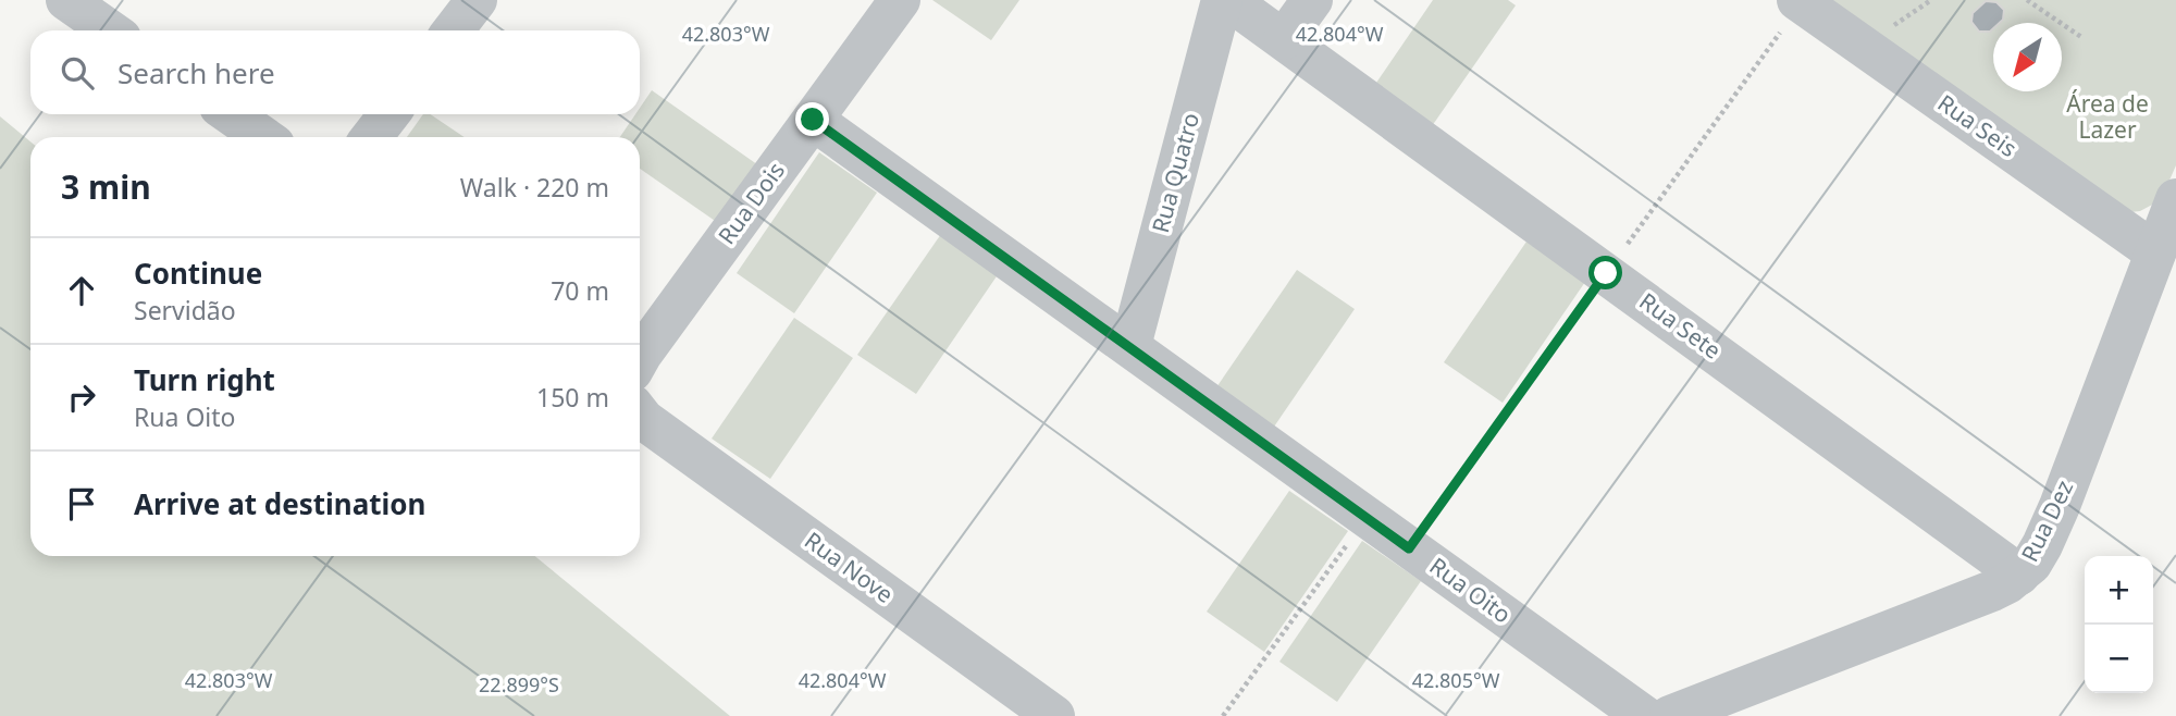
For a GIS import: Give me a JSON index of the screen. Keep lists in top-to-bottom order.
{
  "streets": {
    "street": [
      "Rua Seis",
      "Rua Quatro",
      "Rua Dois",
      "Rua Sete",
      "Rua Dez",
      "Rua Nove",
      "Rua Oito"
    ]
  },
  "crossings": [
    ["Rua Seis", "Rua Dez"],
    ["Rua Quatro", "Rua Oito"],
    ["Rua Dois", "Rua Oito"],
    ["Rua Sete", "Rua Dez"]
  ],
  "parks": ["Área de Lazer"],
  "north": "bottom left",
  "page": {
    "search": "Search here",
    "heading": ["3 min", "Walk · 220 m"],
    "list": [
      ["Continue", "Servidão", "70 m"],
      ["Turn right", "Rua Oito", "150 m"],
      "Arrive at destination"
    ],
    "map_buttons": ["+", "−"]
  },
  "coordinates": [
    "42.803°W",
    "42.804°W",
    "42.805°W",
    "22.899°S"
  ]
}
